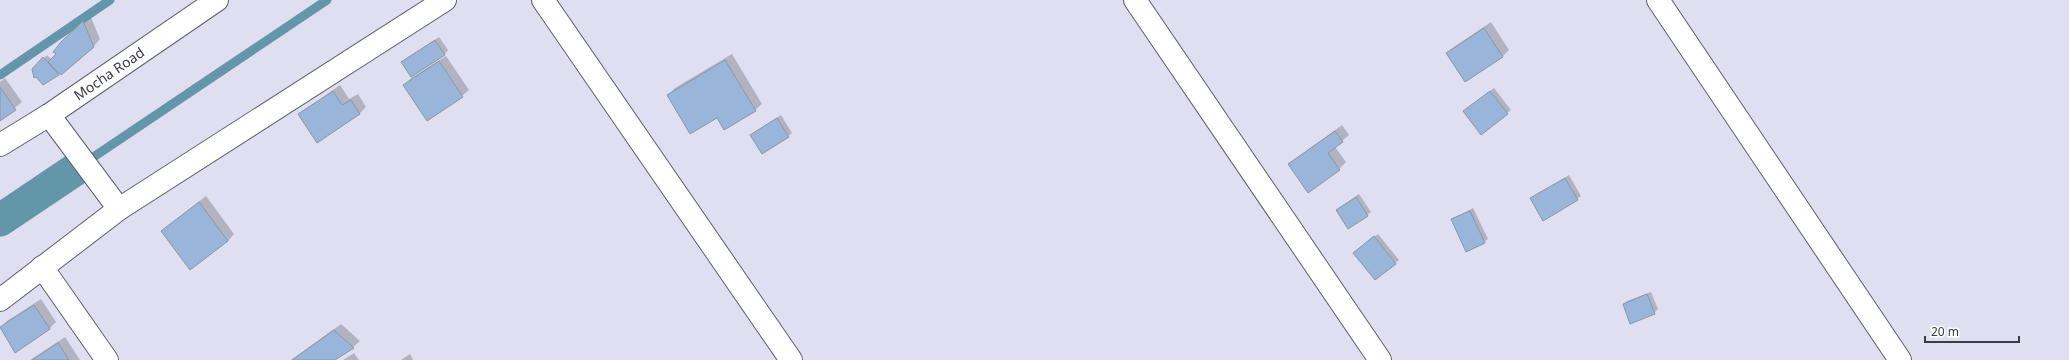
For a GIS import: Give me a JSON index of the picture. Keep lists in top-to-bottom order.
{
  "streets": {
    "street": ["Mocha Road"]
  },
  "scale_bar": "20 m"
}
